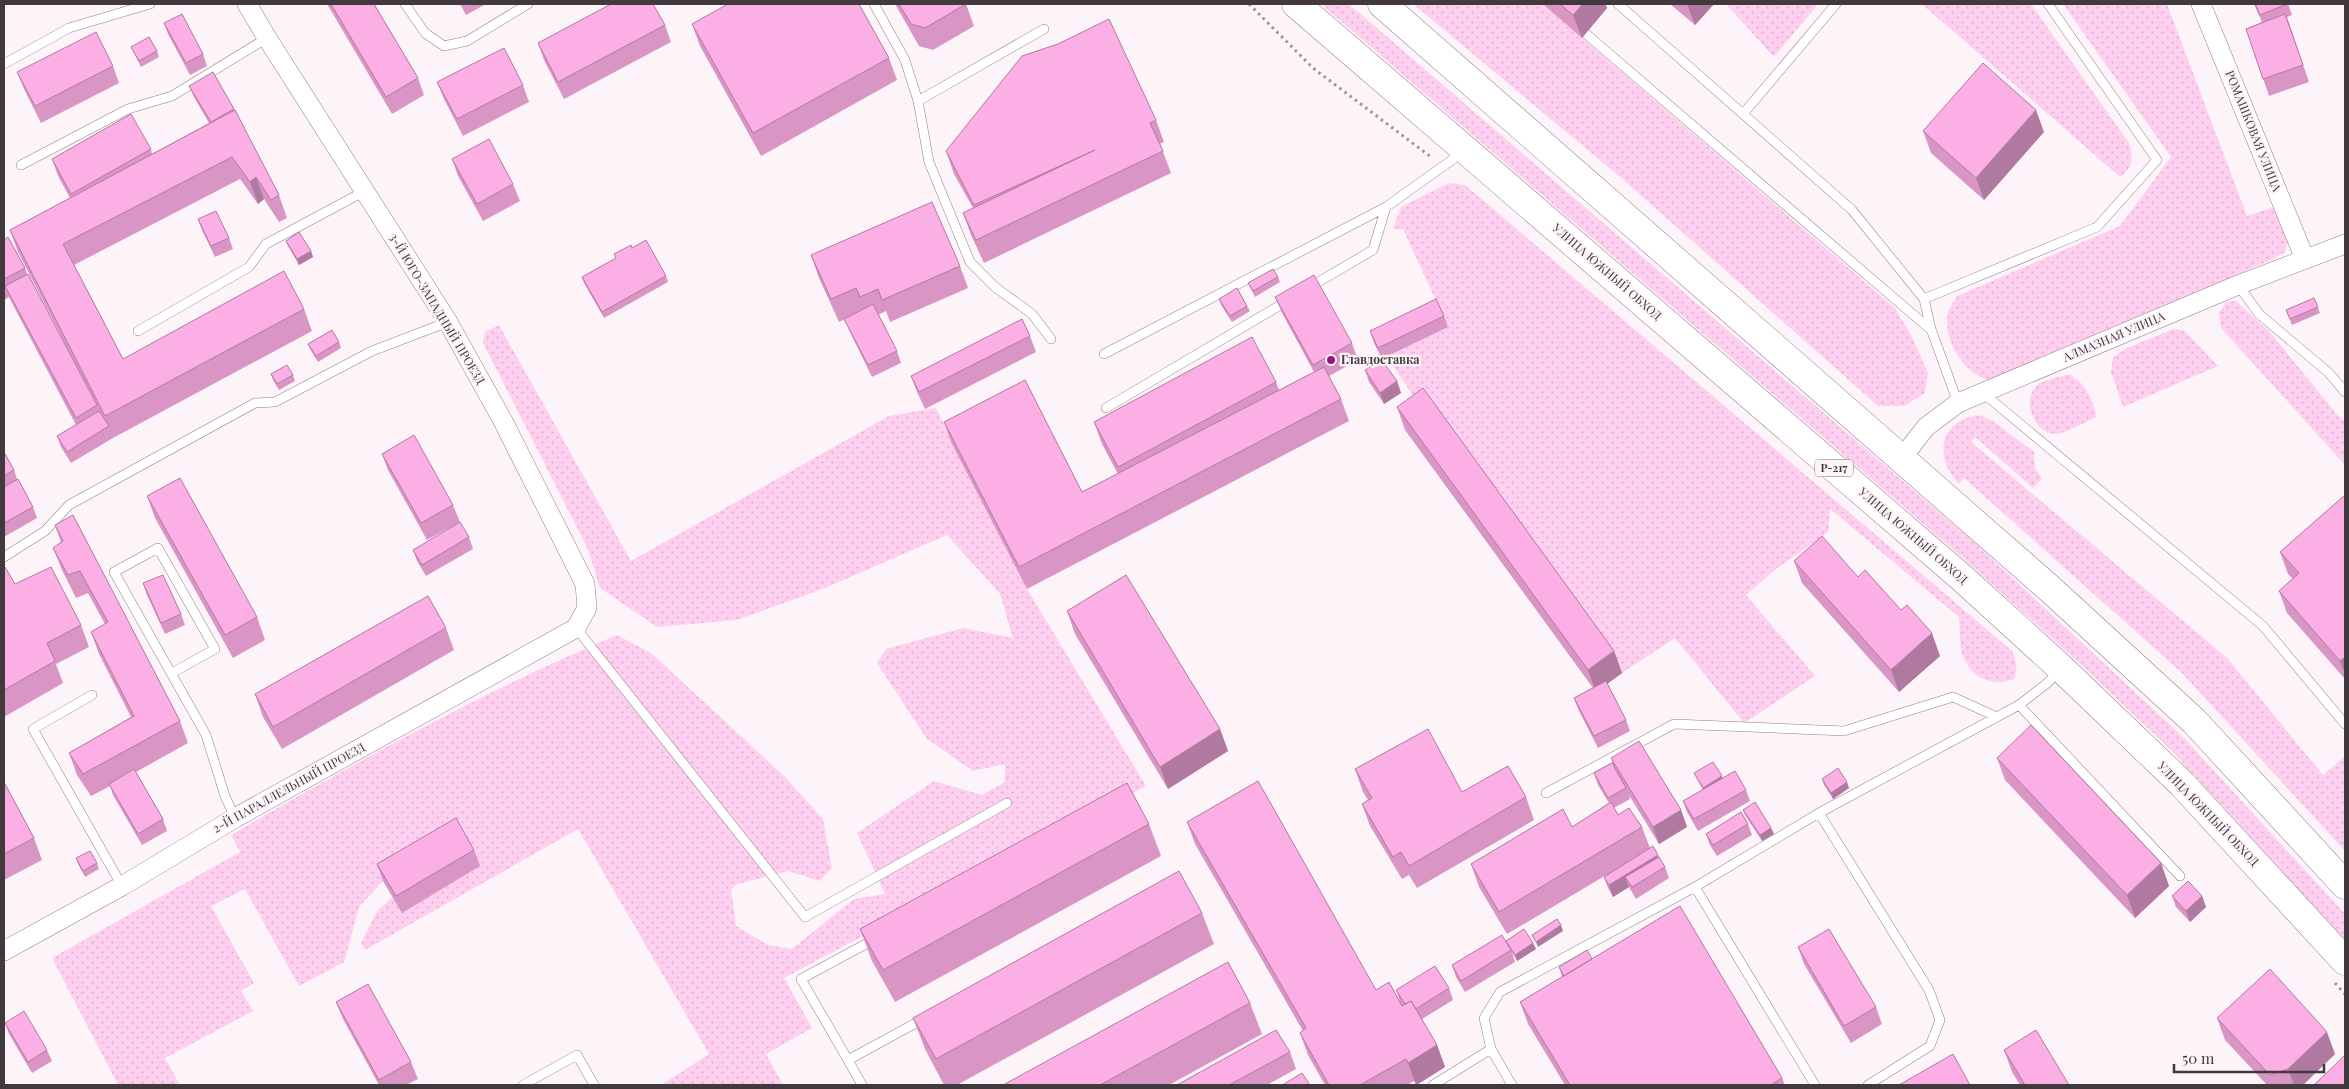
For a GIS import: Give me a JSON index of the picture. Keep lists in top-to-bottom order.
{
  "streets": {
    "main road": ["УЛИЦА ЮЖНЫЙ ОБХОД", "Р-217"],
    "street": [
      "РОМАШКОВАЯ УЛИЦА",
      "3-Й ЮГО-ЗАПАДНЫЙ ПРОЕЗД",
      "АЛМАЗНАЯ УЛИЦА",
      "2-Й ПАРАЛЛЕЛЬНЫЙ ПРОЕЗД"
    ]
  },
  "crossings": [
    ["РОМАШКОВАЯ УЛИЦА", "АЛМАЗНАЯ УЛИЦА"],
    ["3-Й ЮГО-ЗАПАДНЫЙ ПРОЕЗД", "2-Й ПАРАЛЛЕЛЬНЫЙ ПРОЕЗД"]
  ],
  "places": ["Главдоставка"],
  "scale_bar": "50 m"
}
